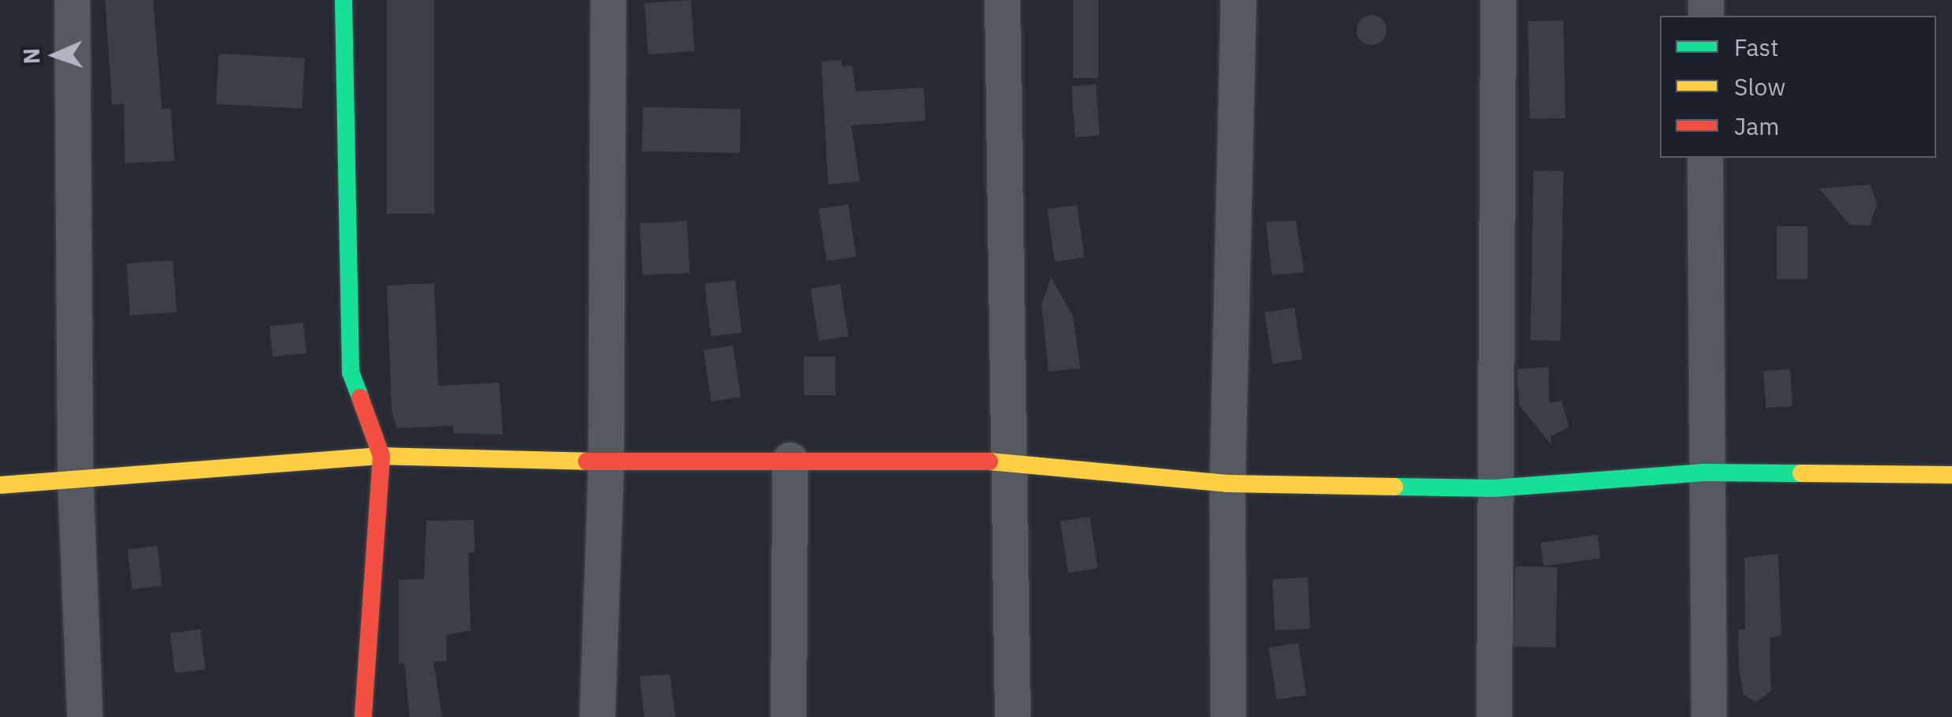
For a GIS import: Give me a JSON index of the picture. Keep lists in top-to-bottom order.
{
  "legend": ["Fast", "Slow", "Jam"],
  "north": "left"
}
